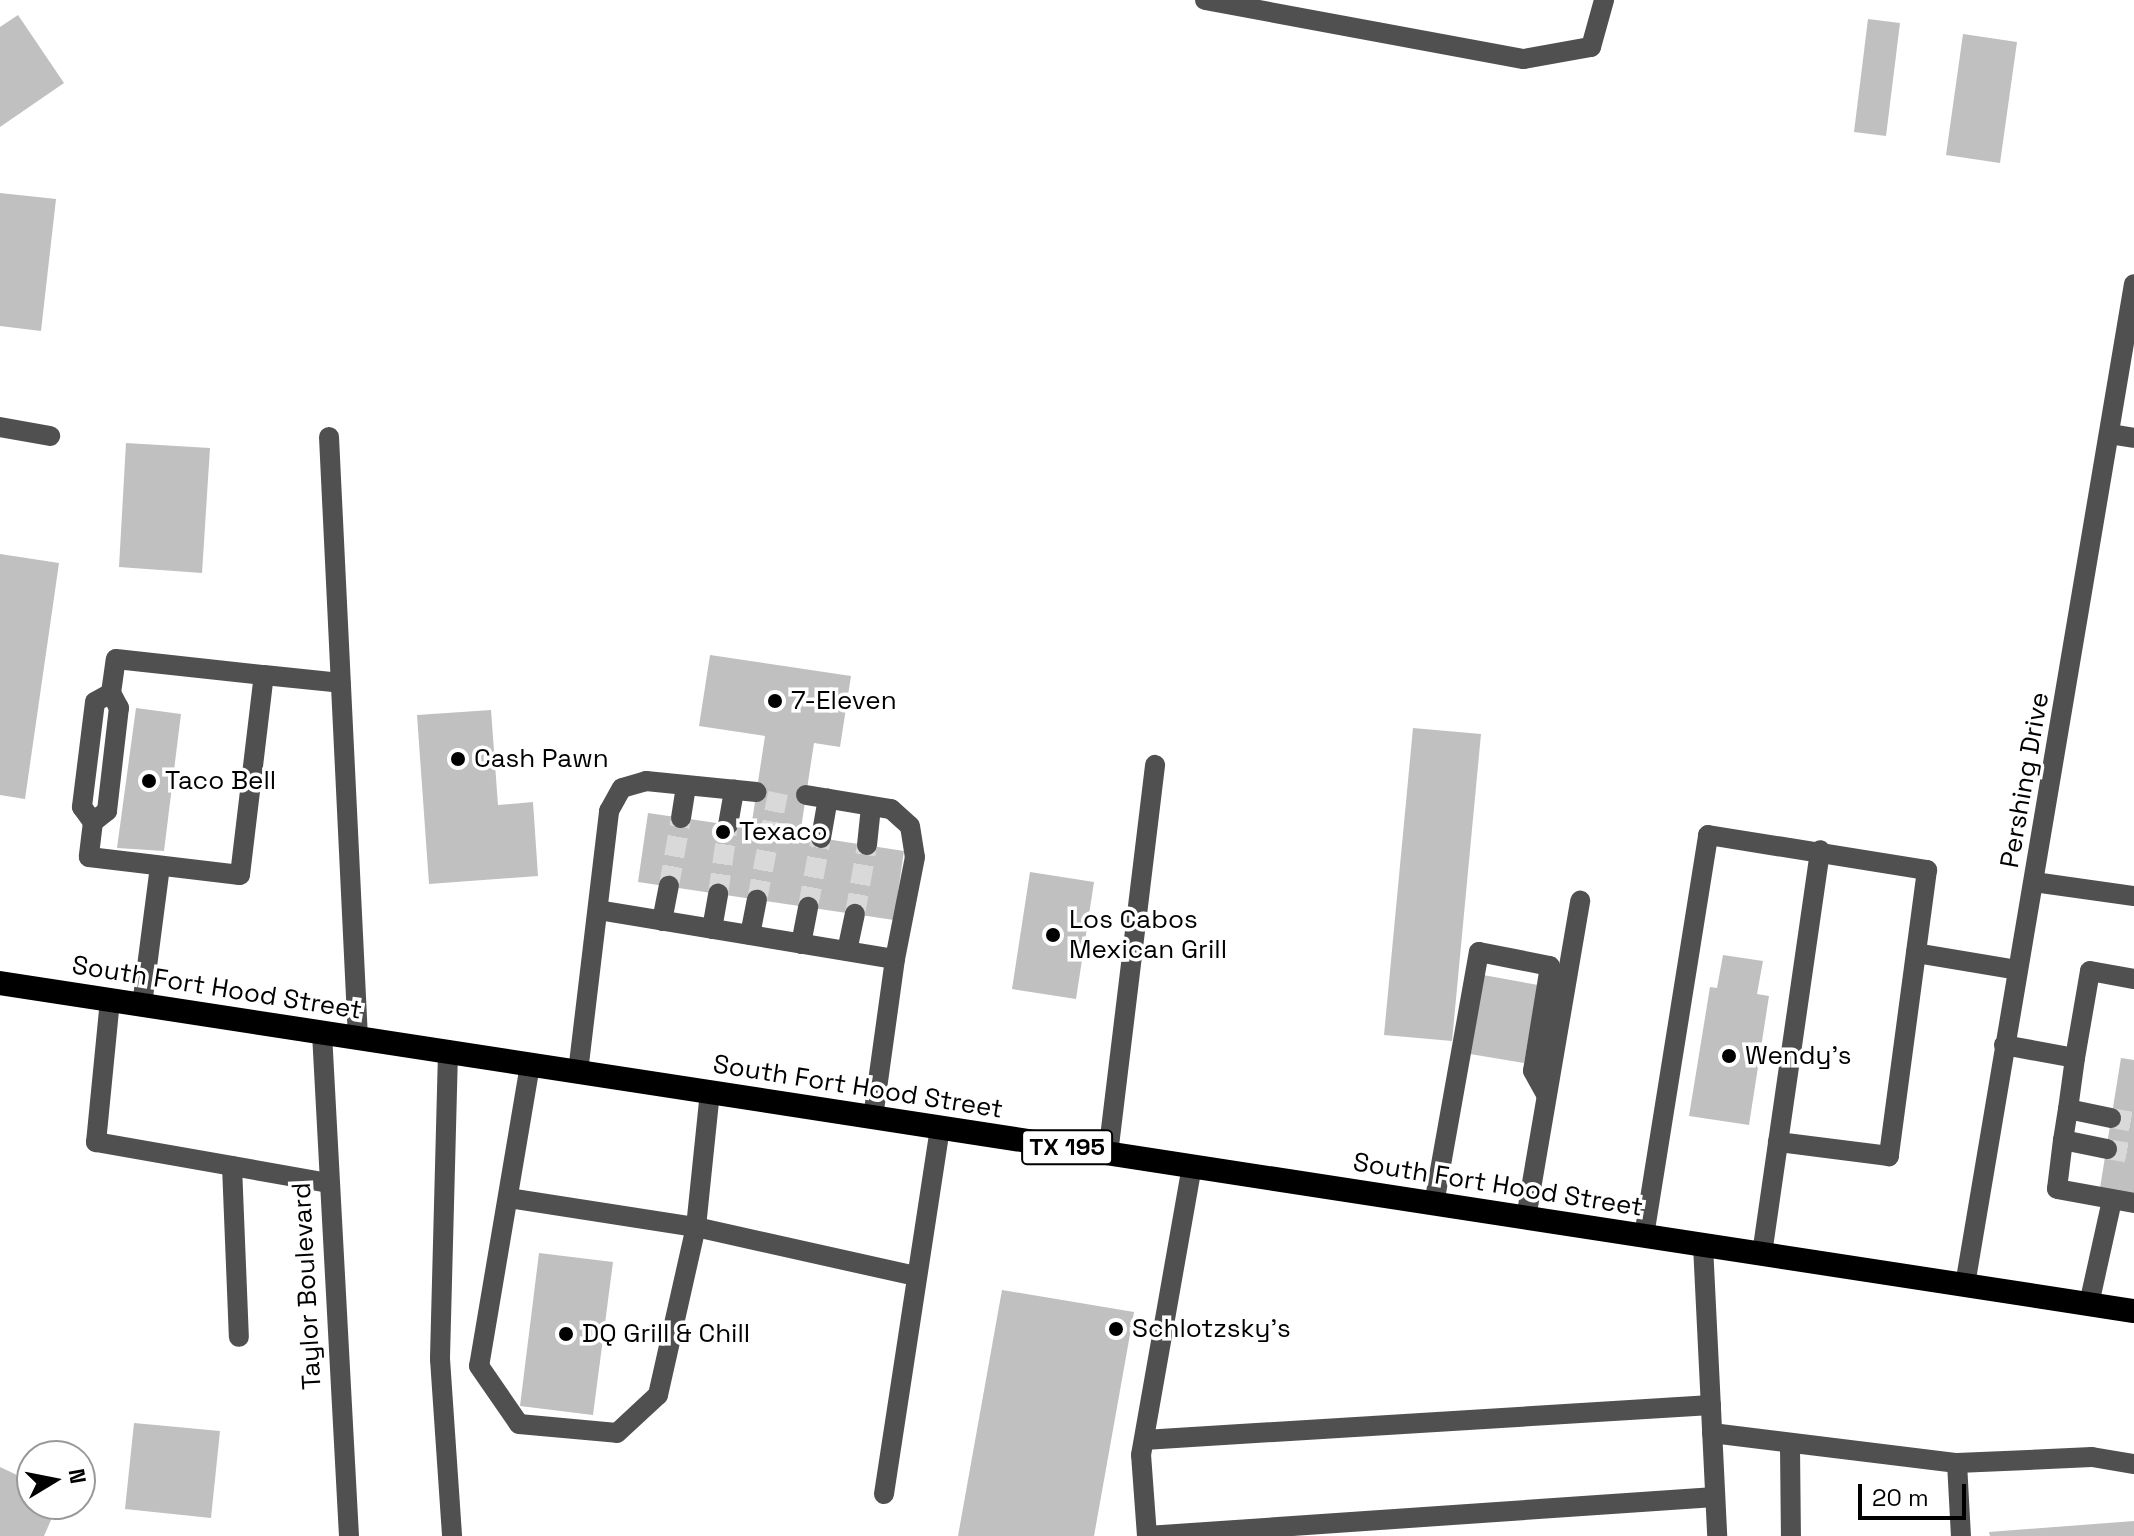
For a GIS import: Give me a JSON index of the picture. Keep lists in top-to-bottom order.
{
  "streets": {
    "highway": ["South Fort Hood Street", "TX 195"],
    "street": ["Pershing Drive", "Taylor Boulevard"]
  },
  "crossings": [
    ["Pershing Drive", "South Fort Hood Street"],
    ["South Fort Hood Street", "Taylor Boulevard"]
  ],
  "places": [
    "7-Eleven",
    "Cash Pawn",
    "Taco Bell",
    "Texaco",
    "Los Cabos Mexican Grill",
    "Wendy's",
    "Schlotzsky's",
    "DQ Grill & Chill"
  ],
  "scale_bar": "20 m",
  "north": "right"
}
